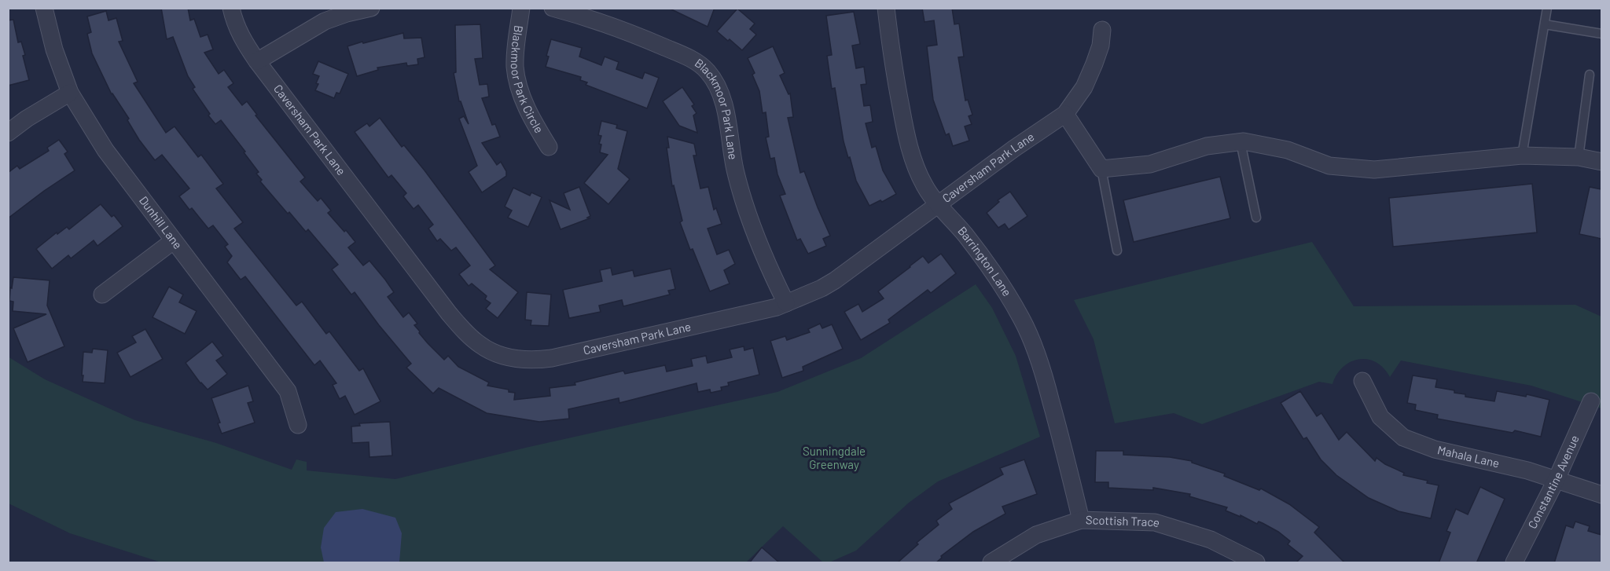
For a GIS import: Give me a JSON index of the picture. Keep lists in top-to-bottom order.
{
  "streets": {
    "street": [
      "Blackmoor Park Circle",
      "Blackmoor Park Lane",
      "Caversham Park Lane",
      "Dunhill Lane",
      "Barrington Lane",
      "Mahala Lane",
      "Constantine Avenue",
      "Scottish Trace"
    ]
  },
  "crossings": [
    ["Blackmoor Park Lane", "Caversham Park Lane"],
    ["Caversham Park Lane", "Barrington Lane"],
    ["Barrington Lane", "Scottish Trace"],
    ["Mahala Lane", "Constantine Avenue"]
  ],
  "parks": ["Sunningdale Greenway"]
}
